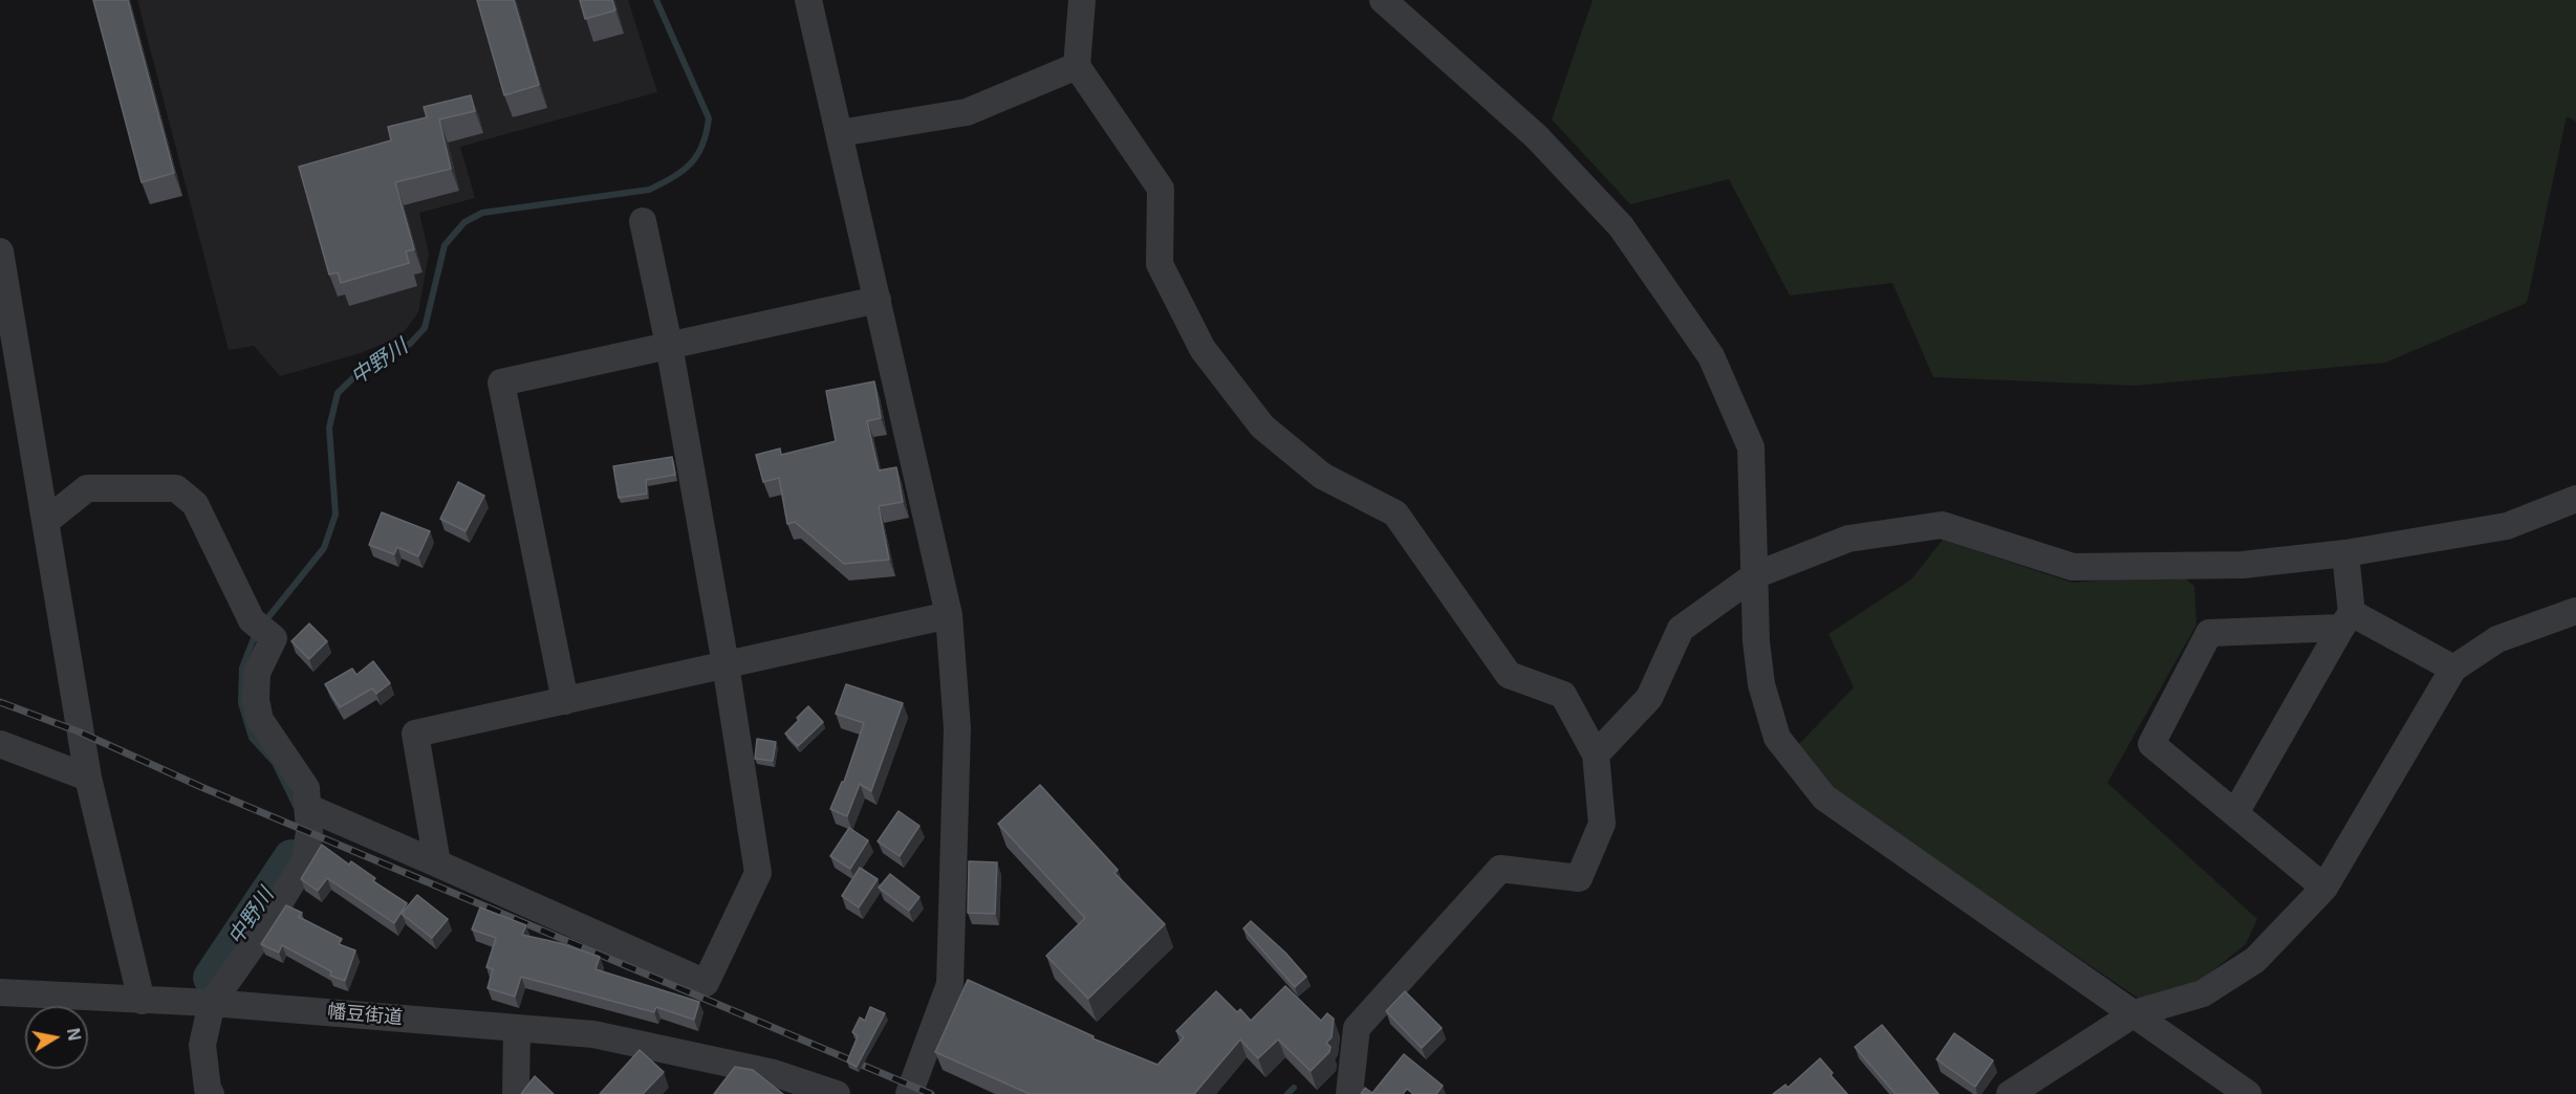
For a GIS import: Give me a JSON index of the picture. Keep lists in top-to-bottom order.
{
  "streets": {
    "street": ["幡豆街道"]
  },
  "water": ["中野川"],
  "north": "right"
}
